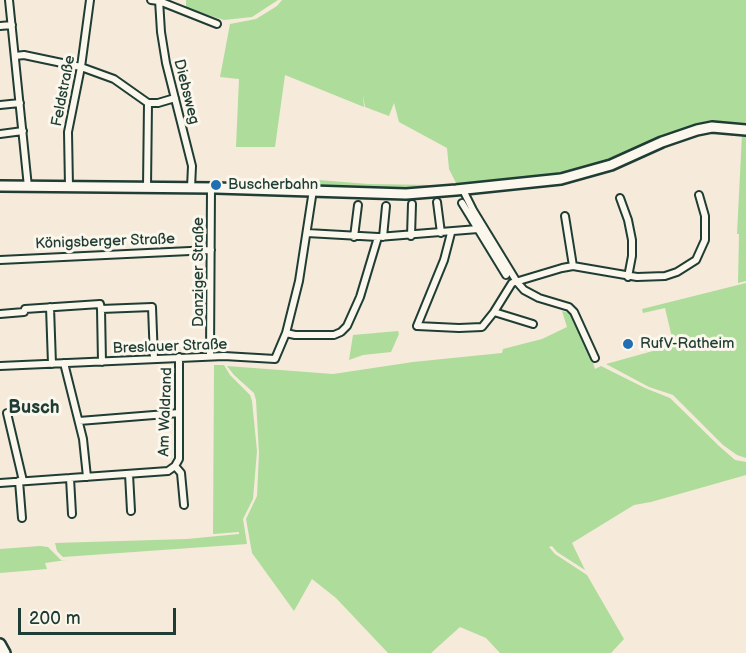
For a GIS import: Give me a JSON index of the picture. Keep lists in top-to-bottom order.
{
  "streets": {
    "street": [
      "Feldstraße",
      "Diebsweg",
      "Königsberger Straße",
      "Danziger Straße",
      "Breslauer Straße",
      "Am Waldrand"
    ]
  },
  "crossings": [
    ["Königsberger Straße", "Danziger Straße"],
    ["Danziger Straße", "Breslauer Straße"],
    ["Breslauer Straße", "Am Waldrand"]
  ],
  "districts": ["Busch"],
  "places": ["Buscherbahn", "RufV-Ratheim"],
  "scale_bar": "200 m"
}
